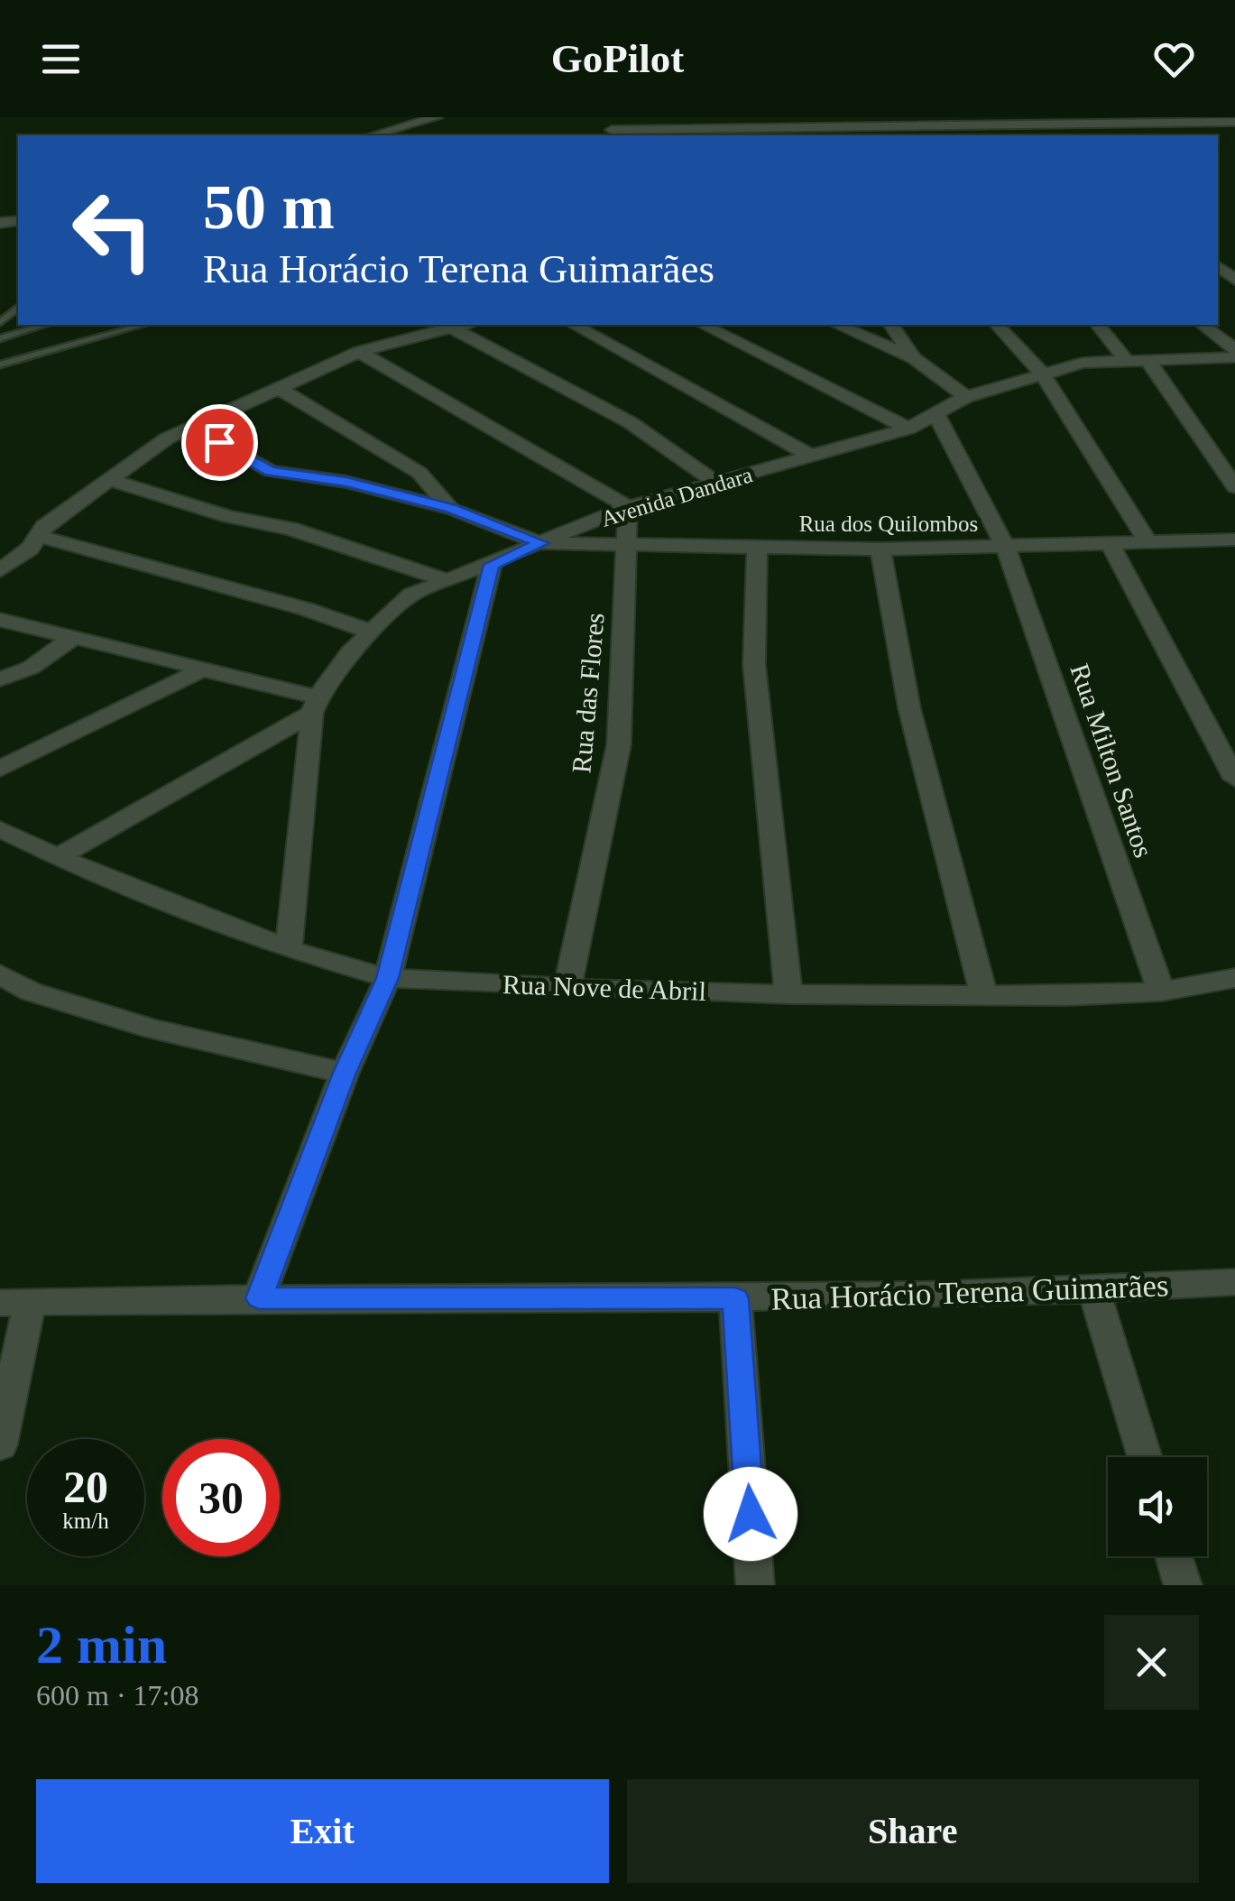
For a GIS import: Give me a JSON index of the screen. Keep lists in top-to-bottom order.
{
  "streets": {
    "street": [
      "Avenida Dandara",
      "Rua dos Quilombos",
      "Rua das Flores",
      "Rua Milton Santos",
      "Rua Nove de Abril",
      "Rua Horácio Terena Guimarães"
    ]
  },
  "crossings": [
    ["Avenida Dandara", "Rua dos Quilombos"],
    ["Avenida Dandara", "Rua das Flores"],
    ["Avenida Dandara", "Rua Milton Santos"],
    ["Avenida Dandara", "Rua Nove de Abril"],
    ["Rua dos Quilombos", "Rua das Flores"],
    ["Rua dos Quilombos", "Rua Milton Santos"],
    ["Rua das Flores", "Rua Nove de Abril"],
    ["Rua Milton Santos", "Rua Nove de Abril"]
  ],
  "page": {
    "header": "GoPilot",
    "turn": ["50 m", "Rua Horácio Terena Guimarães"],
    "speed": "20 km/h",
    "limit": "30",
    "heading": ["2 min", "600 m · 17:08"],
    "buttons": ["Exit", "Share"]
  }
}
